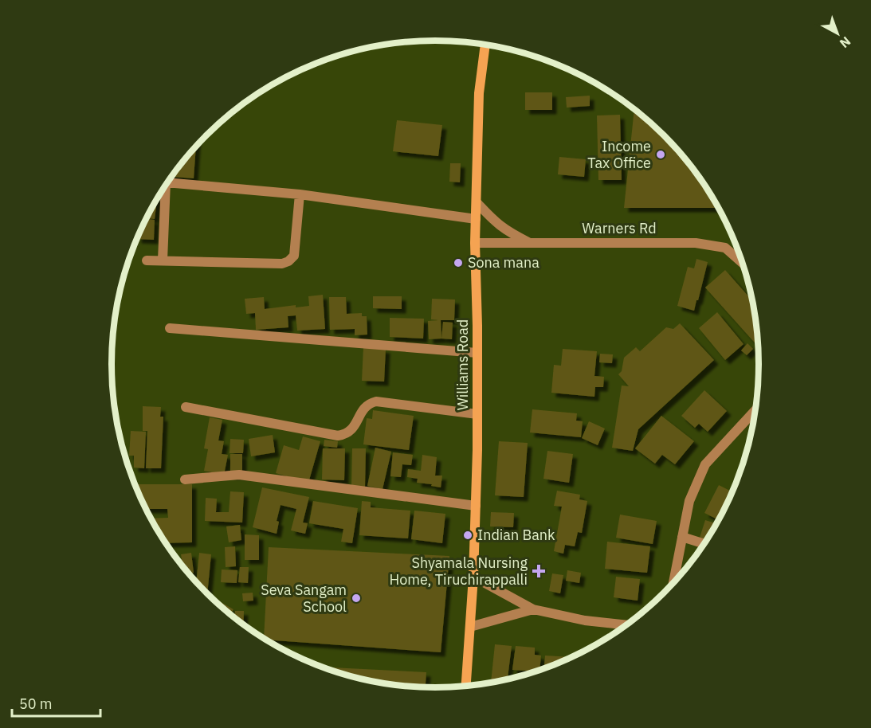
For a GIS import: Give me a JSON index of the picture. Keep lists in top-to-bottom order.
{
  "streets": {
    "street": ["Warners Rd", "Williams Road"]
  },
  "crossings": [
    ["Warners Rd", "Williams Road"]
  ],
  "places": {
    "other": [
      "Income Tax Office",
      "Sona mana",
      "Indian Bank",
      "Seva Sangam School"
    ],
    "health": ["Shyamala Nursing Home, Tiruchirappalli"]
  },
  "scale_bar": "50 m",
  "north": "bottom right"
}
